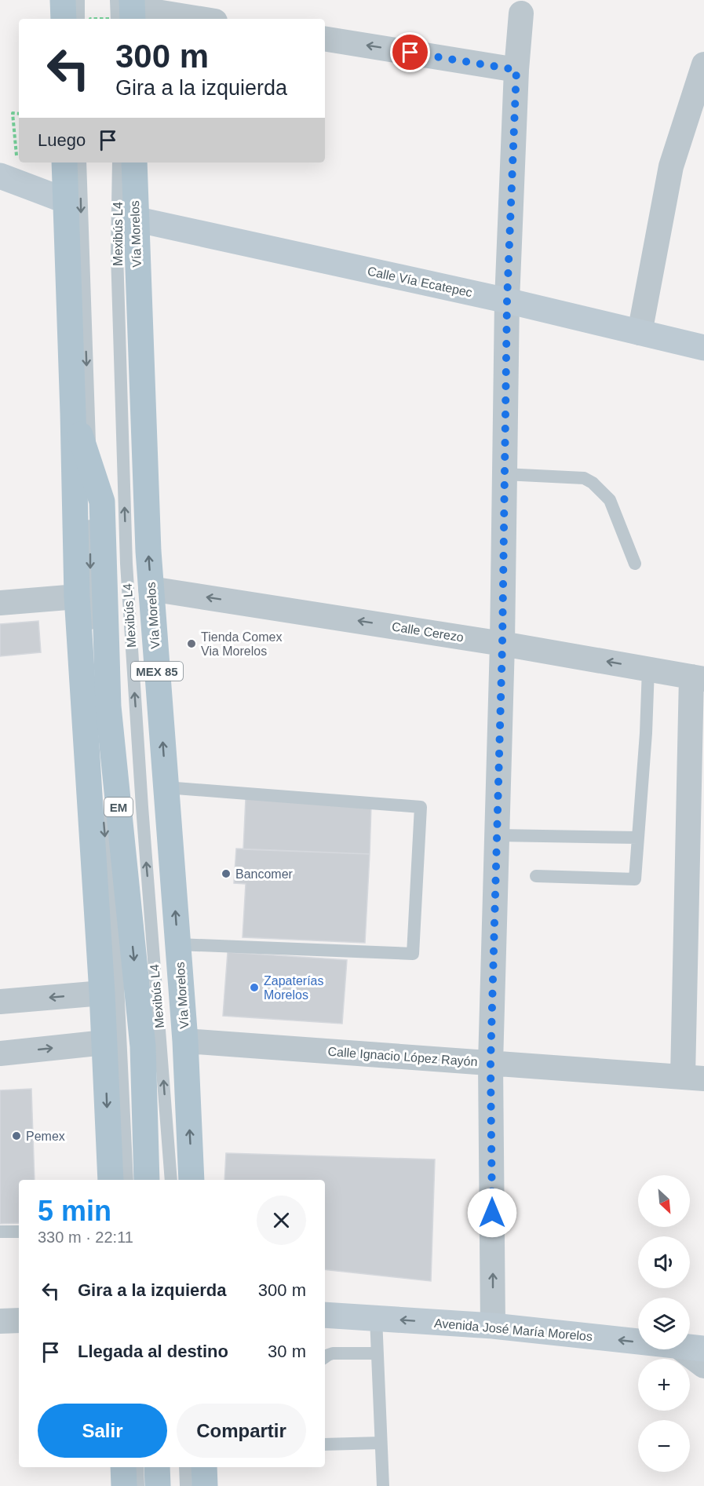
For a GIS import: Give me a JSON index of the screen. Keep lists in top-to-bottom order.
{
  "streets": {
    "main road": [
      "Vía Morelos",
      "Calle Vía Ecatepec",
      "MEX 85",
      "EM",
      "Avenida José María Morelos"
    ],
    "street": ["Calle Cerezo", "Calle Ignacio López Rayón"],
    "lane": ["Mexibús L4"]
  },
  "crossings": [
    ["Vía Morelos", "Calle Vía Ecatepec"],
    ["Vía Morelos", "Calle Cerezo"],
    ["Vía Morelos", "Calle Ignacio López Rayón"]
  ],
  "one_way": ["Calle Cerezo", "Avenida José María Morelos"],
  "places": [
    "Tienda Comex Via Morelos",
    "Bancomer",
    "Zapaterías Morelos",
    "Pemex"
  ],
  "north": "bottom right",
  "page": {
    "turn": ["300 m", "Gira a la izquierda"],
    "then": "Luego",
    "map_buttons": ["+", "−"],
    "heading": ["5 min", "330 m · 22:11"],
    "list": [
      {
        "name": "Gira a la izquierda",
        "value": "300 m"
      },
      {
        "name": "Llegada al destino",
        "value": "30 m"
      }
    ],
    "buttons": ["Salir", "Compartir"]
  }
}
